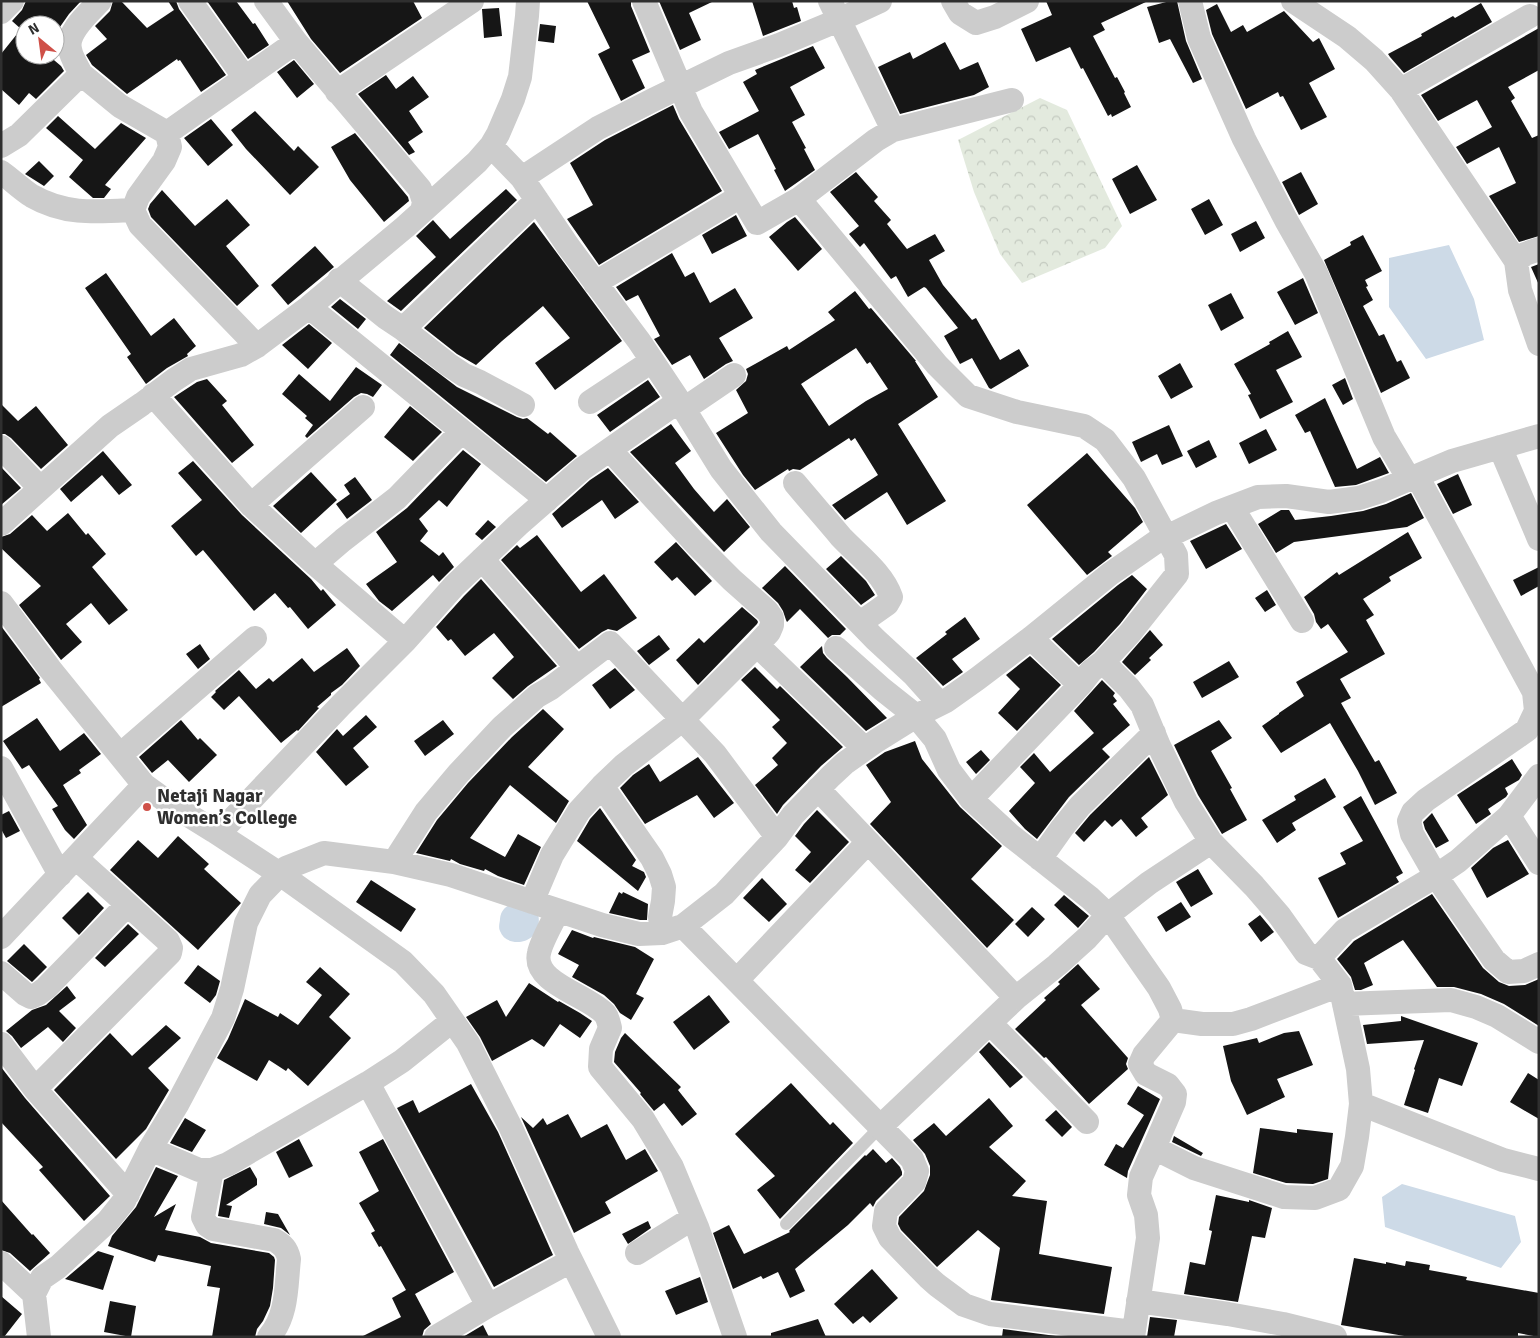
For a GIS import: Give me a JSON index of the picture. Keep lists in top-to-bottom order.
{
  "places": ["Netaji Nagar Women’s College"],
  "north": "top left"
}
